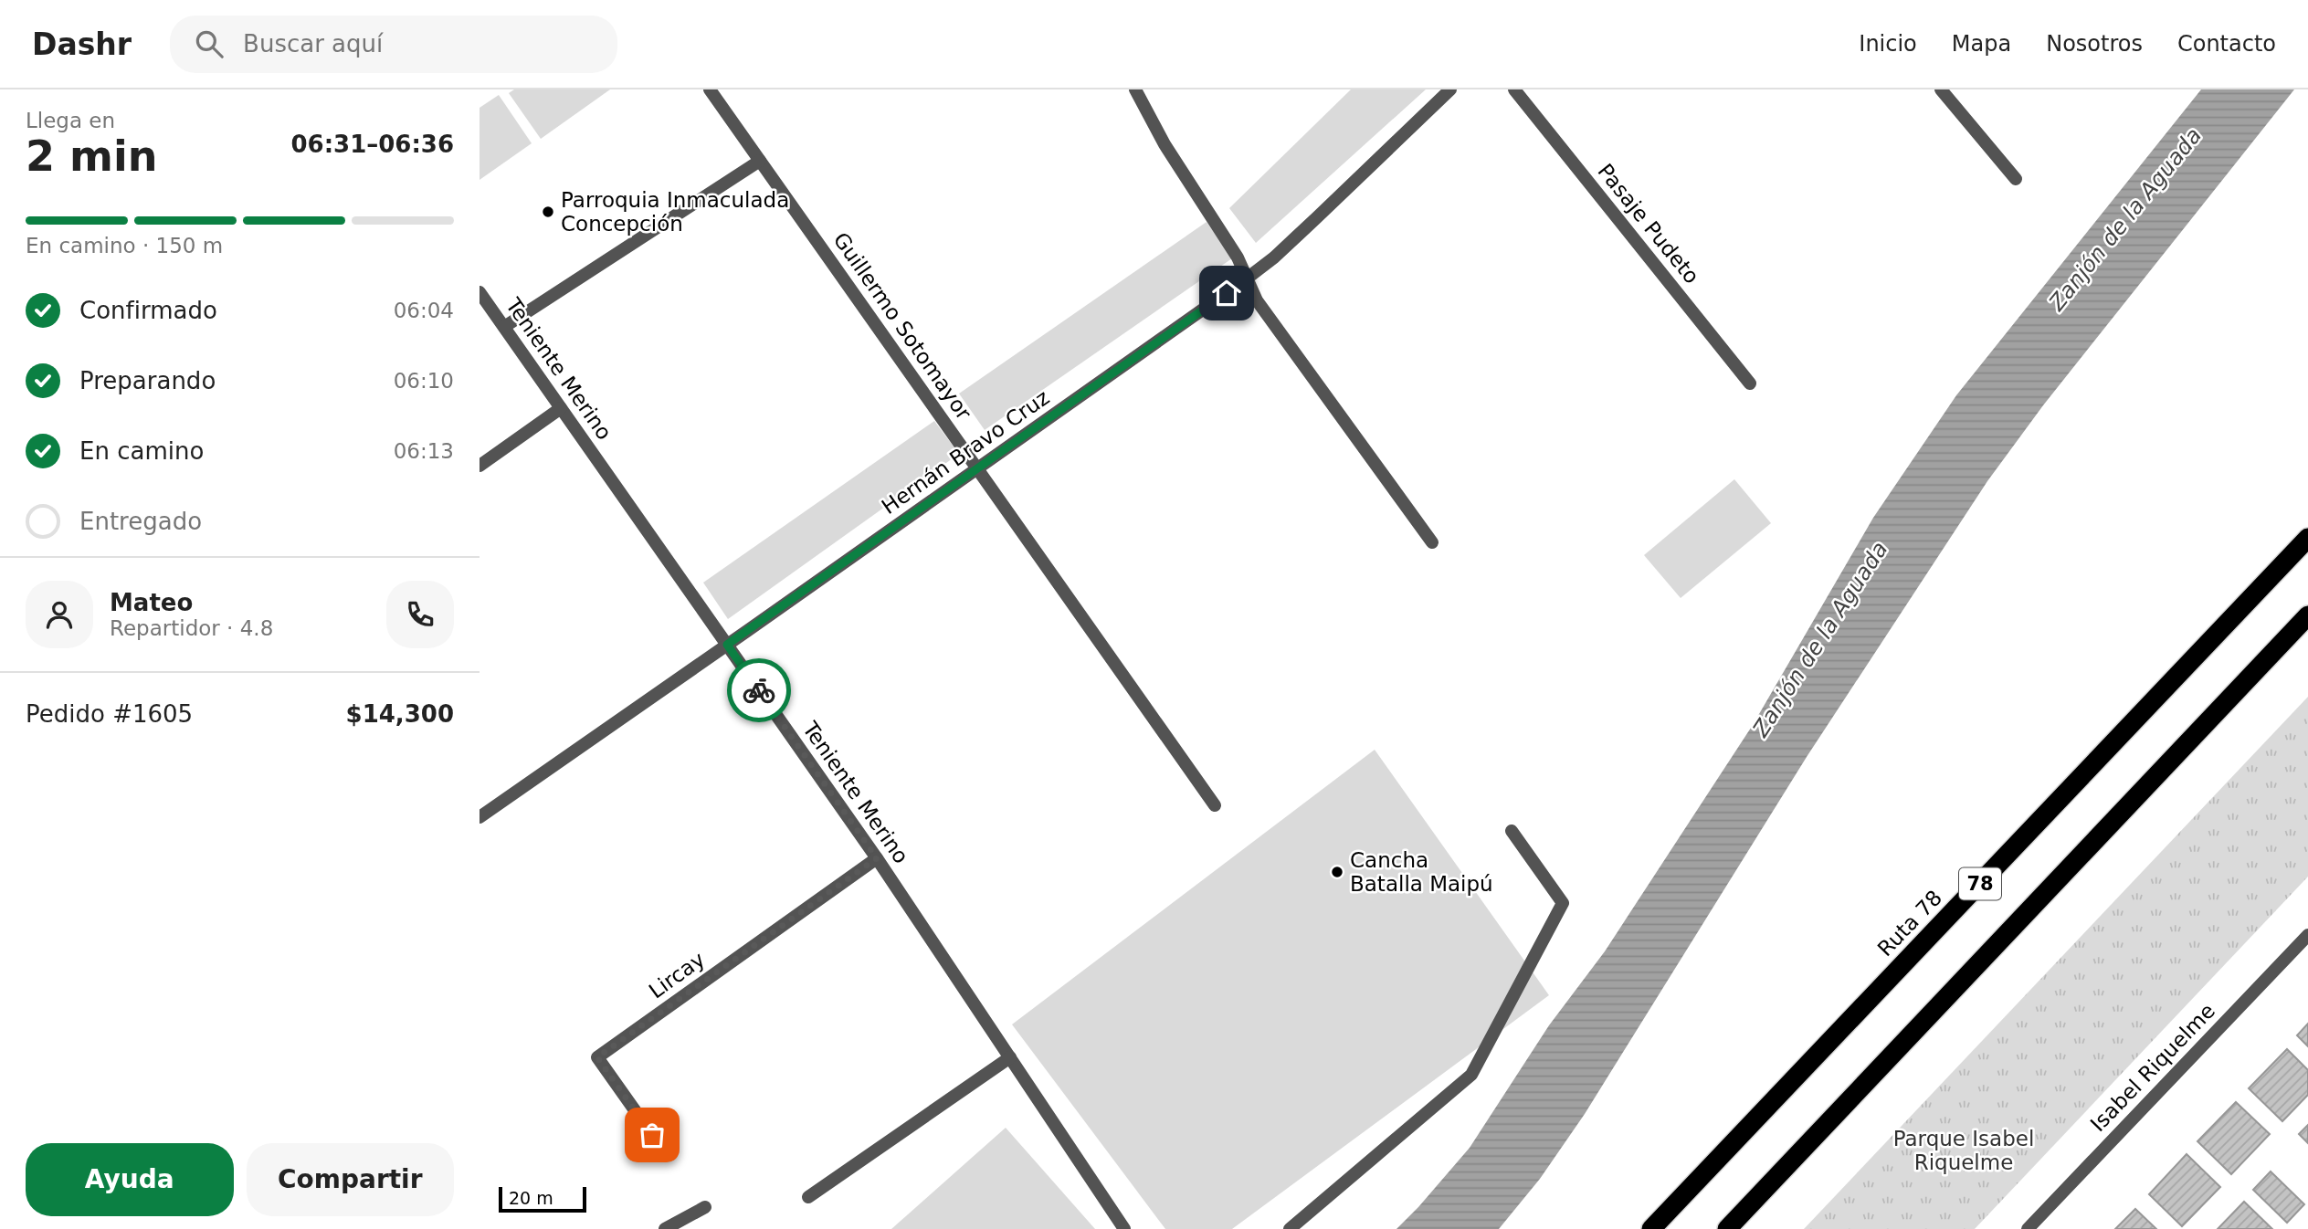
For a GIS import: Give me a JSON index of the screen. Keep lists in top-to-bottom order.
{
  "streets": {
    "highway": ["78", "Ruta 78"],
    "street": [
      "Pasaje Pudeto",
      "Guillermo Sotomayor",
      "Teniente Merino",
      "Hernán Bravo Cruz",
      "Lircay",
      "Isabel Riquelme"
    ]
  },
  "crossings": [
    ["Guillermo Sotomayor", "Hernán Bravo Cruz"],
    ["Teniente Merino", "Hernán Bravo Cruz"],
    ["Teniente Merino", "Lircay"]
  ],
  "water": ["Zanjón de la Aguada"],
  "parks": ["Parque Isabel Riquelme"],
  "places": ["Parroquia Inmaculada Concepción", "Cancha Batalla Maipú"],
  "scale_bar": "20 m",
  "page": {
    "header": "Dashr",
    "search": "Buscar aquí",
    "nav": [
      "Inicio",
      "Mapa",
      "Nosotros",
      "Contacto"
    ],
    "heading": ["2 min", "Llega en", "06:31–06:36"],
    "panel": [
      "Mateo",
      "Repartidor · 4.8",
      "Pedido #1605",
      "$14,300"
    ],
    "bar": "En camino · 150 m",
    "list": [
      ["Confirmado", "06:04"],
      ["Preparando", "06:10"],
      ["En camino", "06:13"],
      "Entregado"
    ],
    "buttons": ["Ayuda", "Compartir"],
    "scale": "20 m"
  }
}
